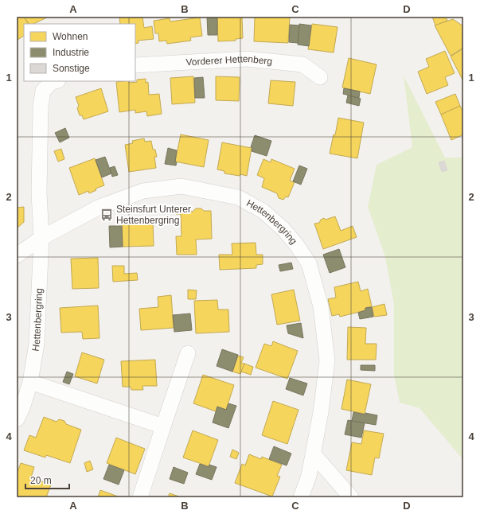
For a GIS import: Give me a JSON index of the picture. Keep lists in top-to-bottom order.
{
  "streets": {
    "street": ["Vorderer Hettenberg", "Hettenbergring"]
  },
  "places": {
    "bus stop": ["Steinsfurt Unterer Hettenbergring"]
  },
  "legend": ["Wohnen", "Industrie", "Sonstige"],
  "scale_bar": "20 m",
  "grid": {
    "columns": [
      "A",
      "B",
      "C",
      "D"
    ],
    "rows": [
      "1",
      "2",
      "3",
      "4"
    ]
  }
}
